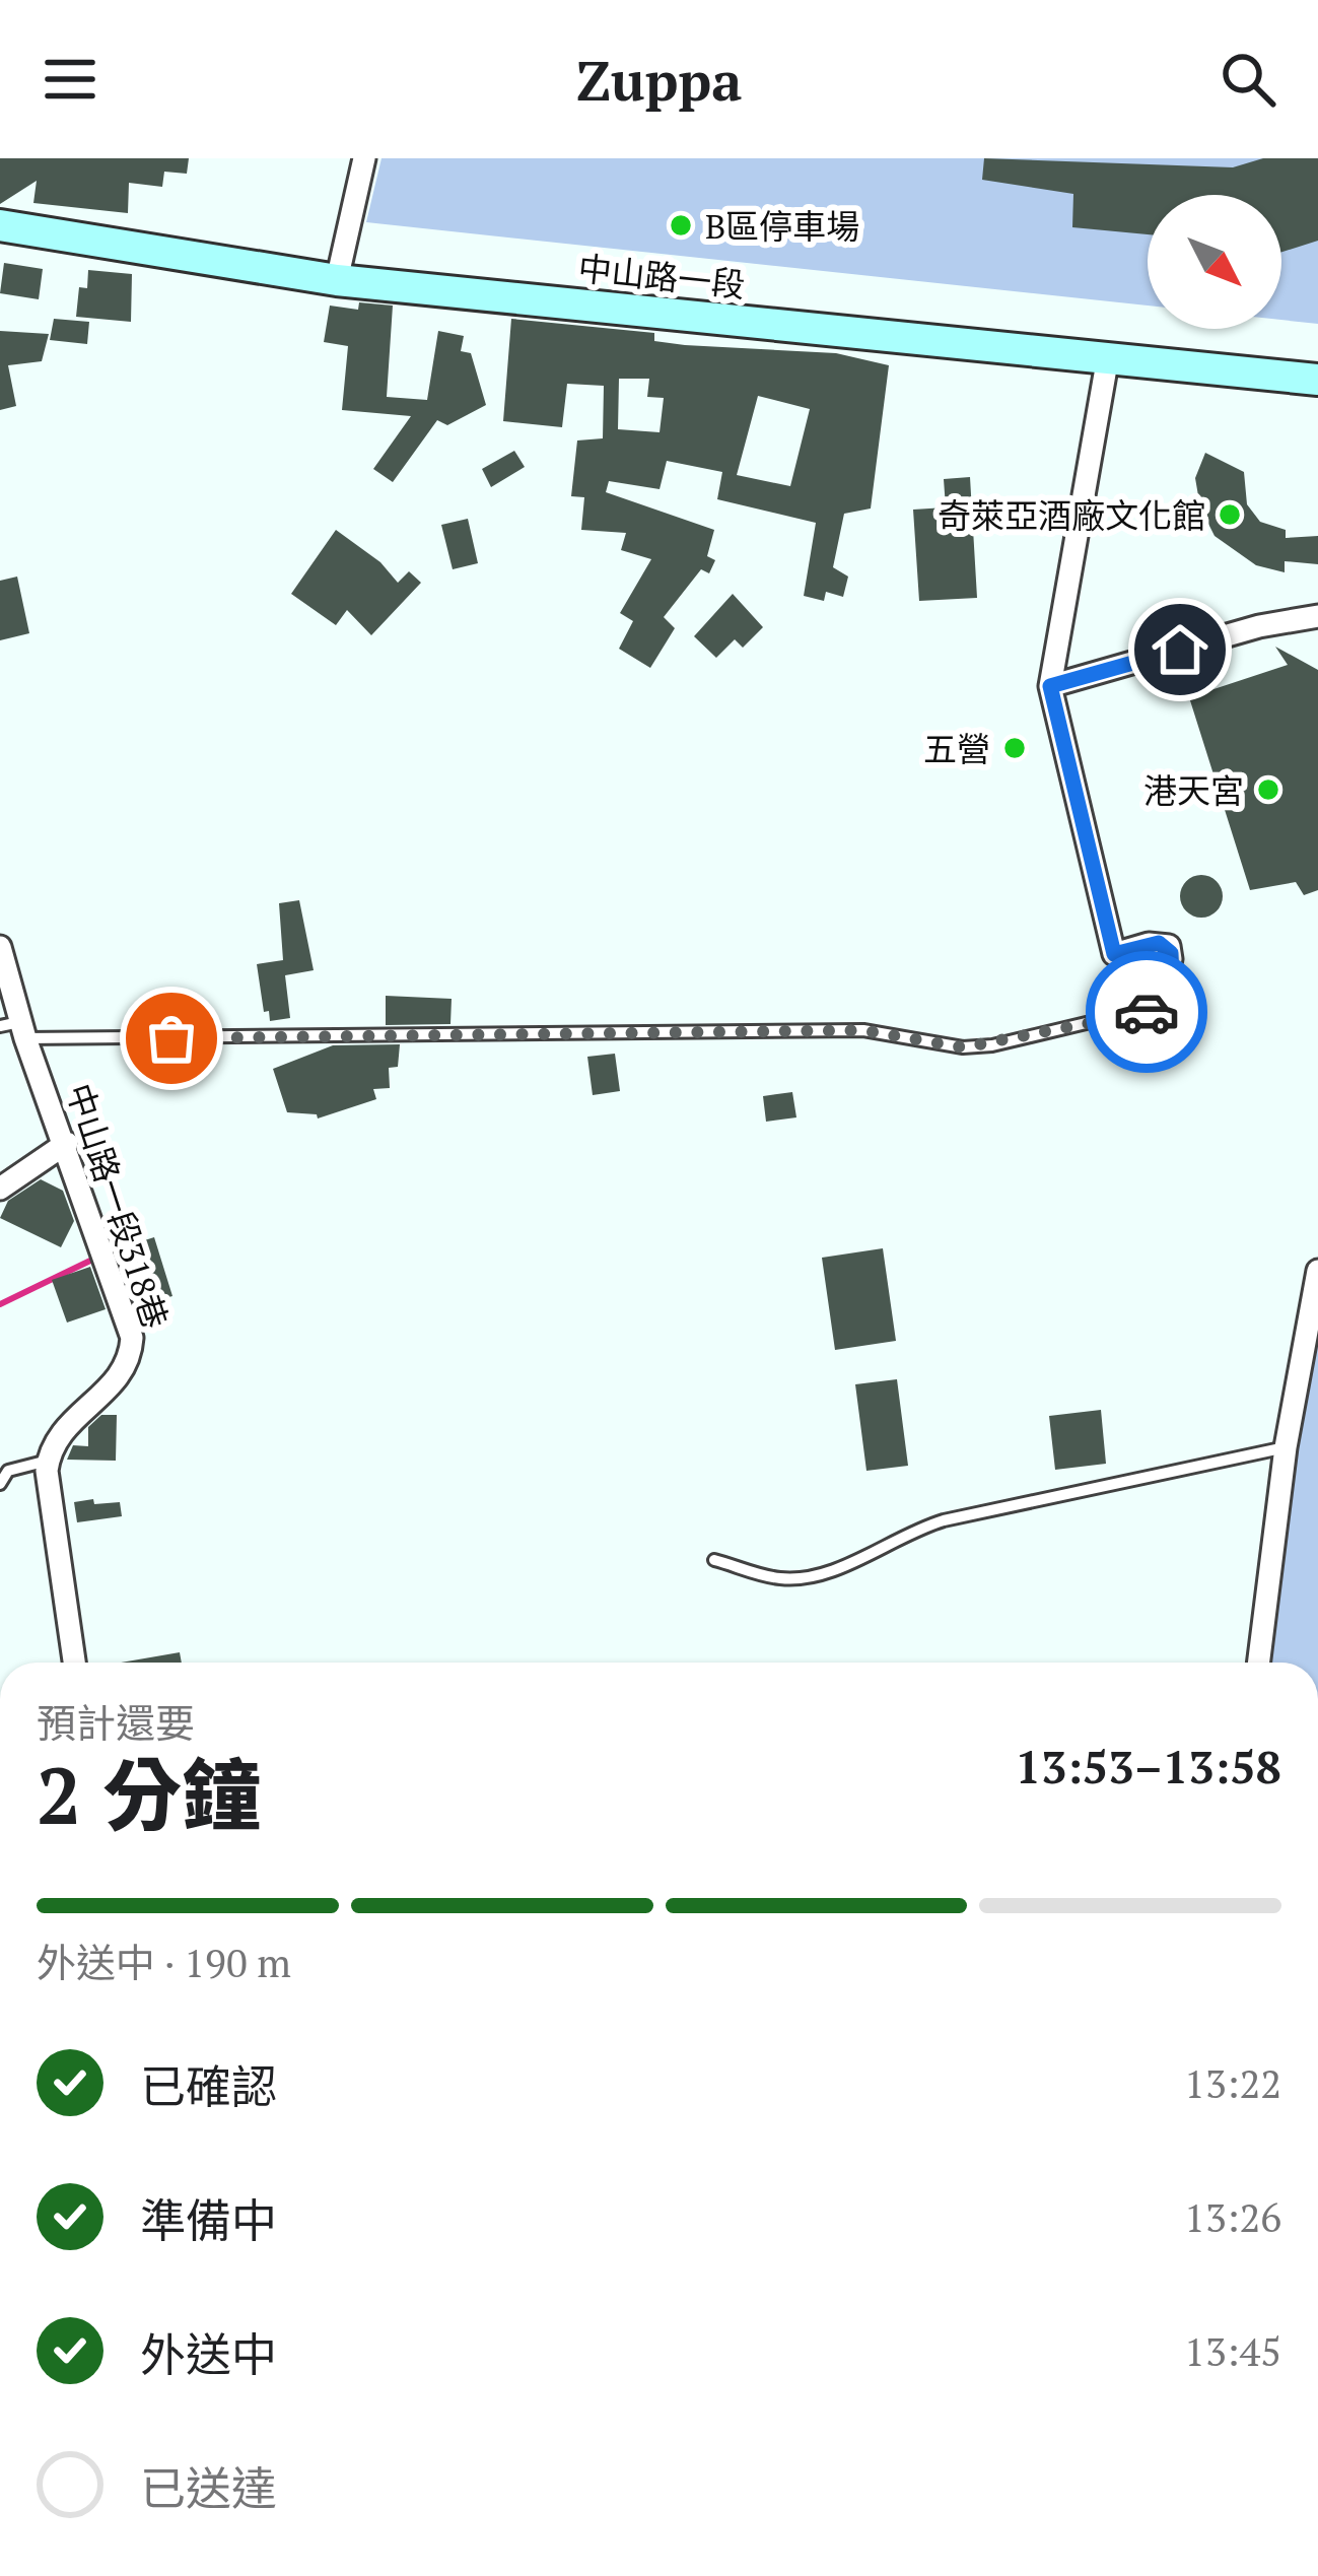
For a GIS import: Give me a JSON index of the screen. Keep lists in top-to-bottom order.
{
  "streets": {
    "street": ["中山路一段", "中山路一段318巷"]
  },
  "places": [
    "B區停車場",
    "奇萊亞酒廠文化館",
    "五營",
    "港天宮"
  ],
  "north": "bottom right",
  "page": {
    "header": "Zuppa",
    "heading": ["2 分鐘", "預計還要", "13:53–13:58"],
    "bar": "外送中 · 190 m",
    "list": [
      ["已確認", "13:22"],
      ["準備中", "13:26"],
      ["外送中", "13:45"],
      "已送達"
    ]
  }
}
